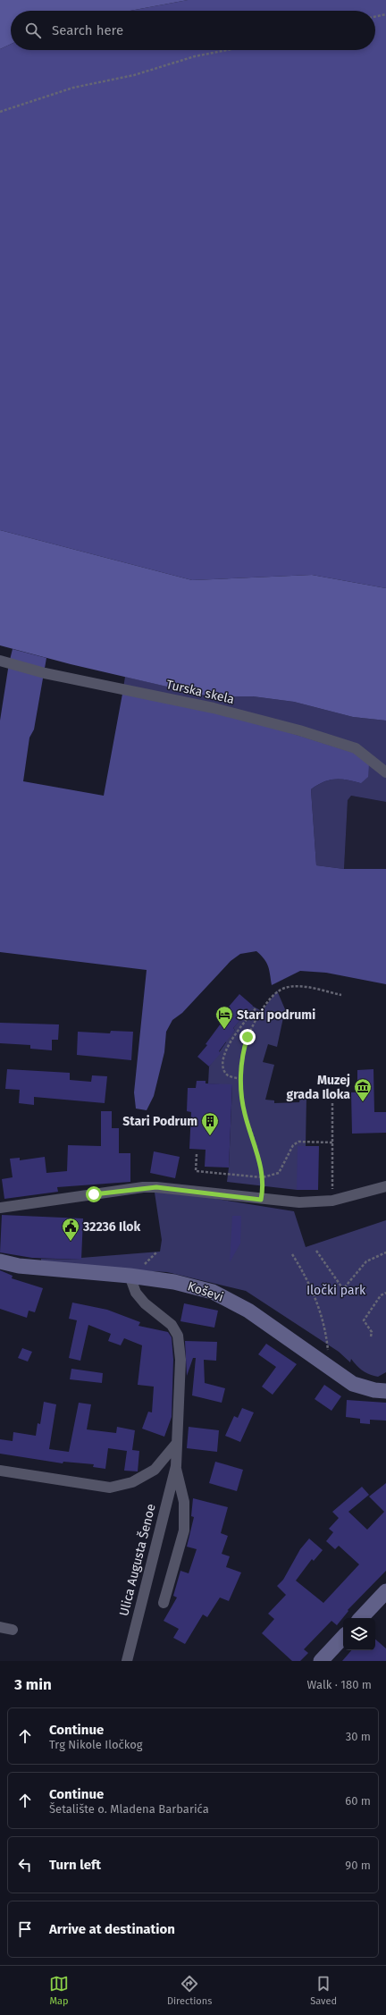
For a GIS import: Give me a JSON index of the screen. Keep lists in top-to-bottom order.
{
  "streets": {
    "main road": ["Koševi"],
    "street": ["Turska skela", "Ulica Augusta Šenoe"]
  },
  "crossings": [
    ["Koševi", "Ulica Augusta Šenoe"]
  ],
  "parks": ["Iločki park"],
  "places": {
    "hotel": ["Stari podrumi"],
    "museum": ["Muzej grada Iloka"],
    "building": ["Stari Podrum"],
    "public building": ["32236 Ilok"]
  },
  "page": {
    "search": "Search here",
    "heading": ["3 min", "Walk · 180 m"],
    "list": [
      ["Continue", "Trg Nikole Iločkog", "30 m"],
      ["Continue", "Šetalište o. Mladena Barbarića", "60 m"],
      ["Turn left", "90 m"],
      "Arrive at destination"
    ],
    "nav": ["Map", "Directions", "Saved"]
  }
}
